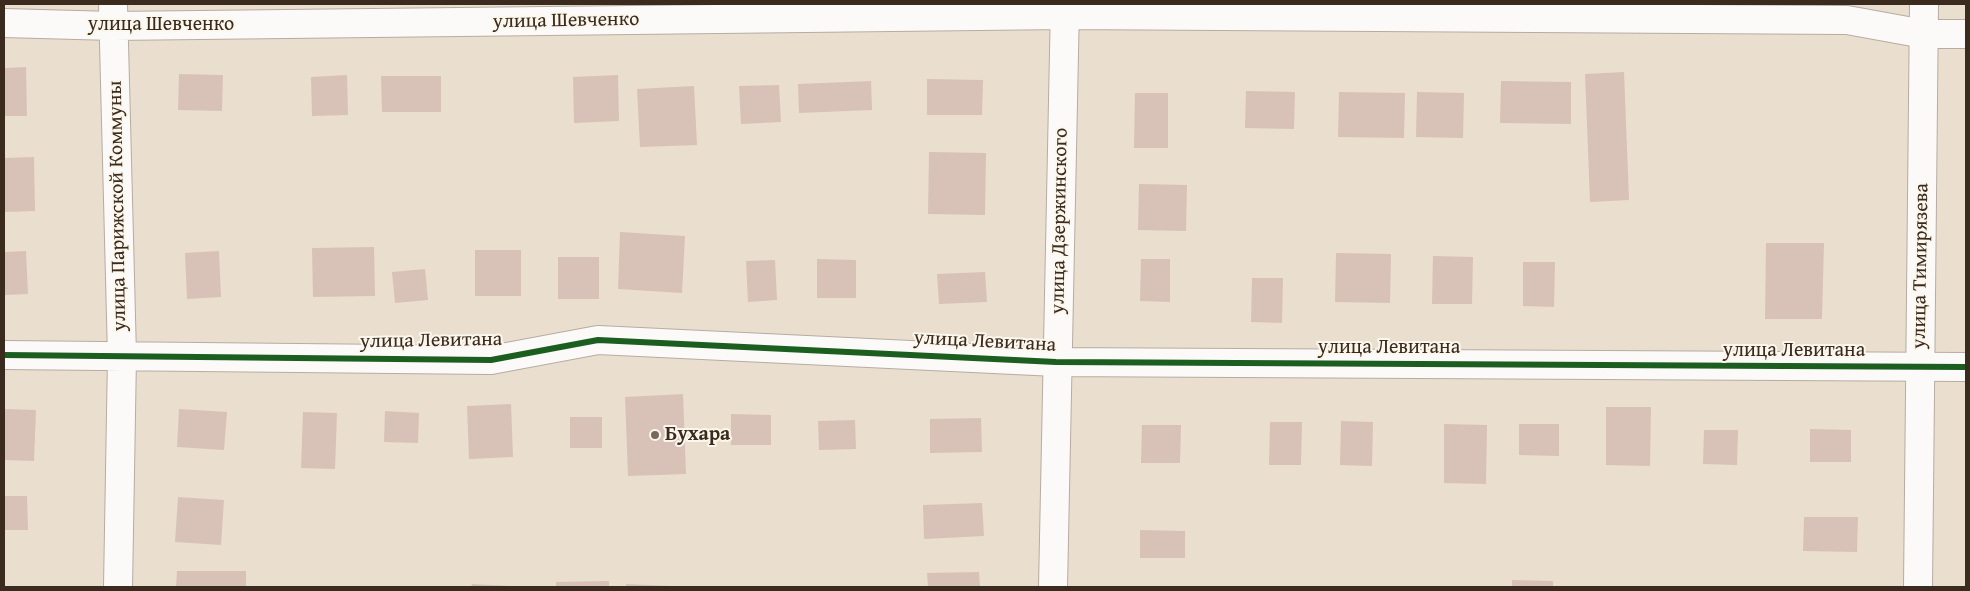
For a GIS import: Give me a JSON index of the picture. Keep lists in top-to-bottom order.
{
  "streets": {
    "street": [
      "улица Шевченко",
      "улица Парижской Коммуны",
      "улица Дзержинского",
      "улица Тимирязева",
      "улица Левитана"
    ]
  },
  "crossings": [
    ["улица Шевченко", "улица Парижской Коммуны"],
    ["улица Шевченко", "улица Дзержинского"],
    ["улица Шевченко", "улица Тимирязева"],
    ["улица Парижской Коммуны", "улица Левитана"],
    ["улица Дзержинского", "улица Левитана"],
    ["улица Тимирязева", "улица Левитана"]
  ],
  "places": ["Бухара"]
}
